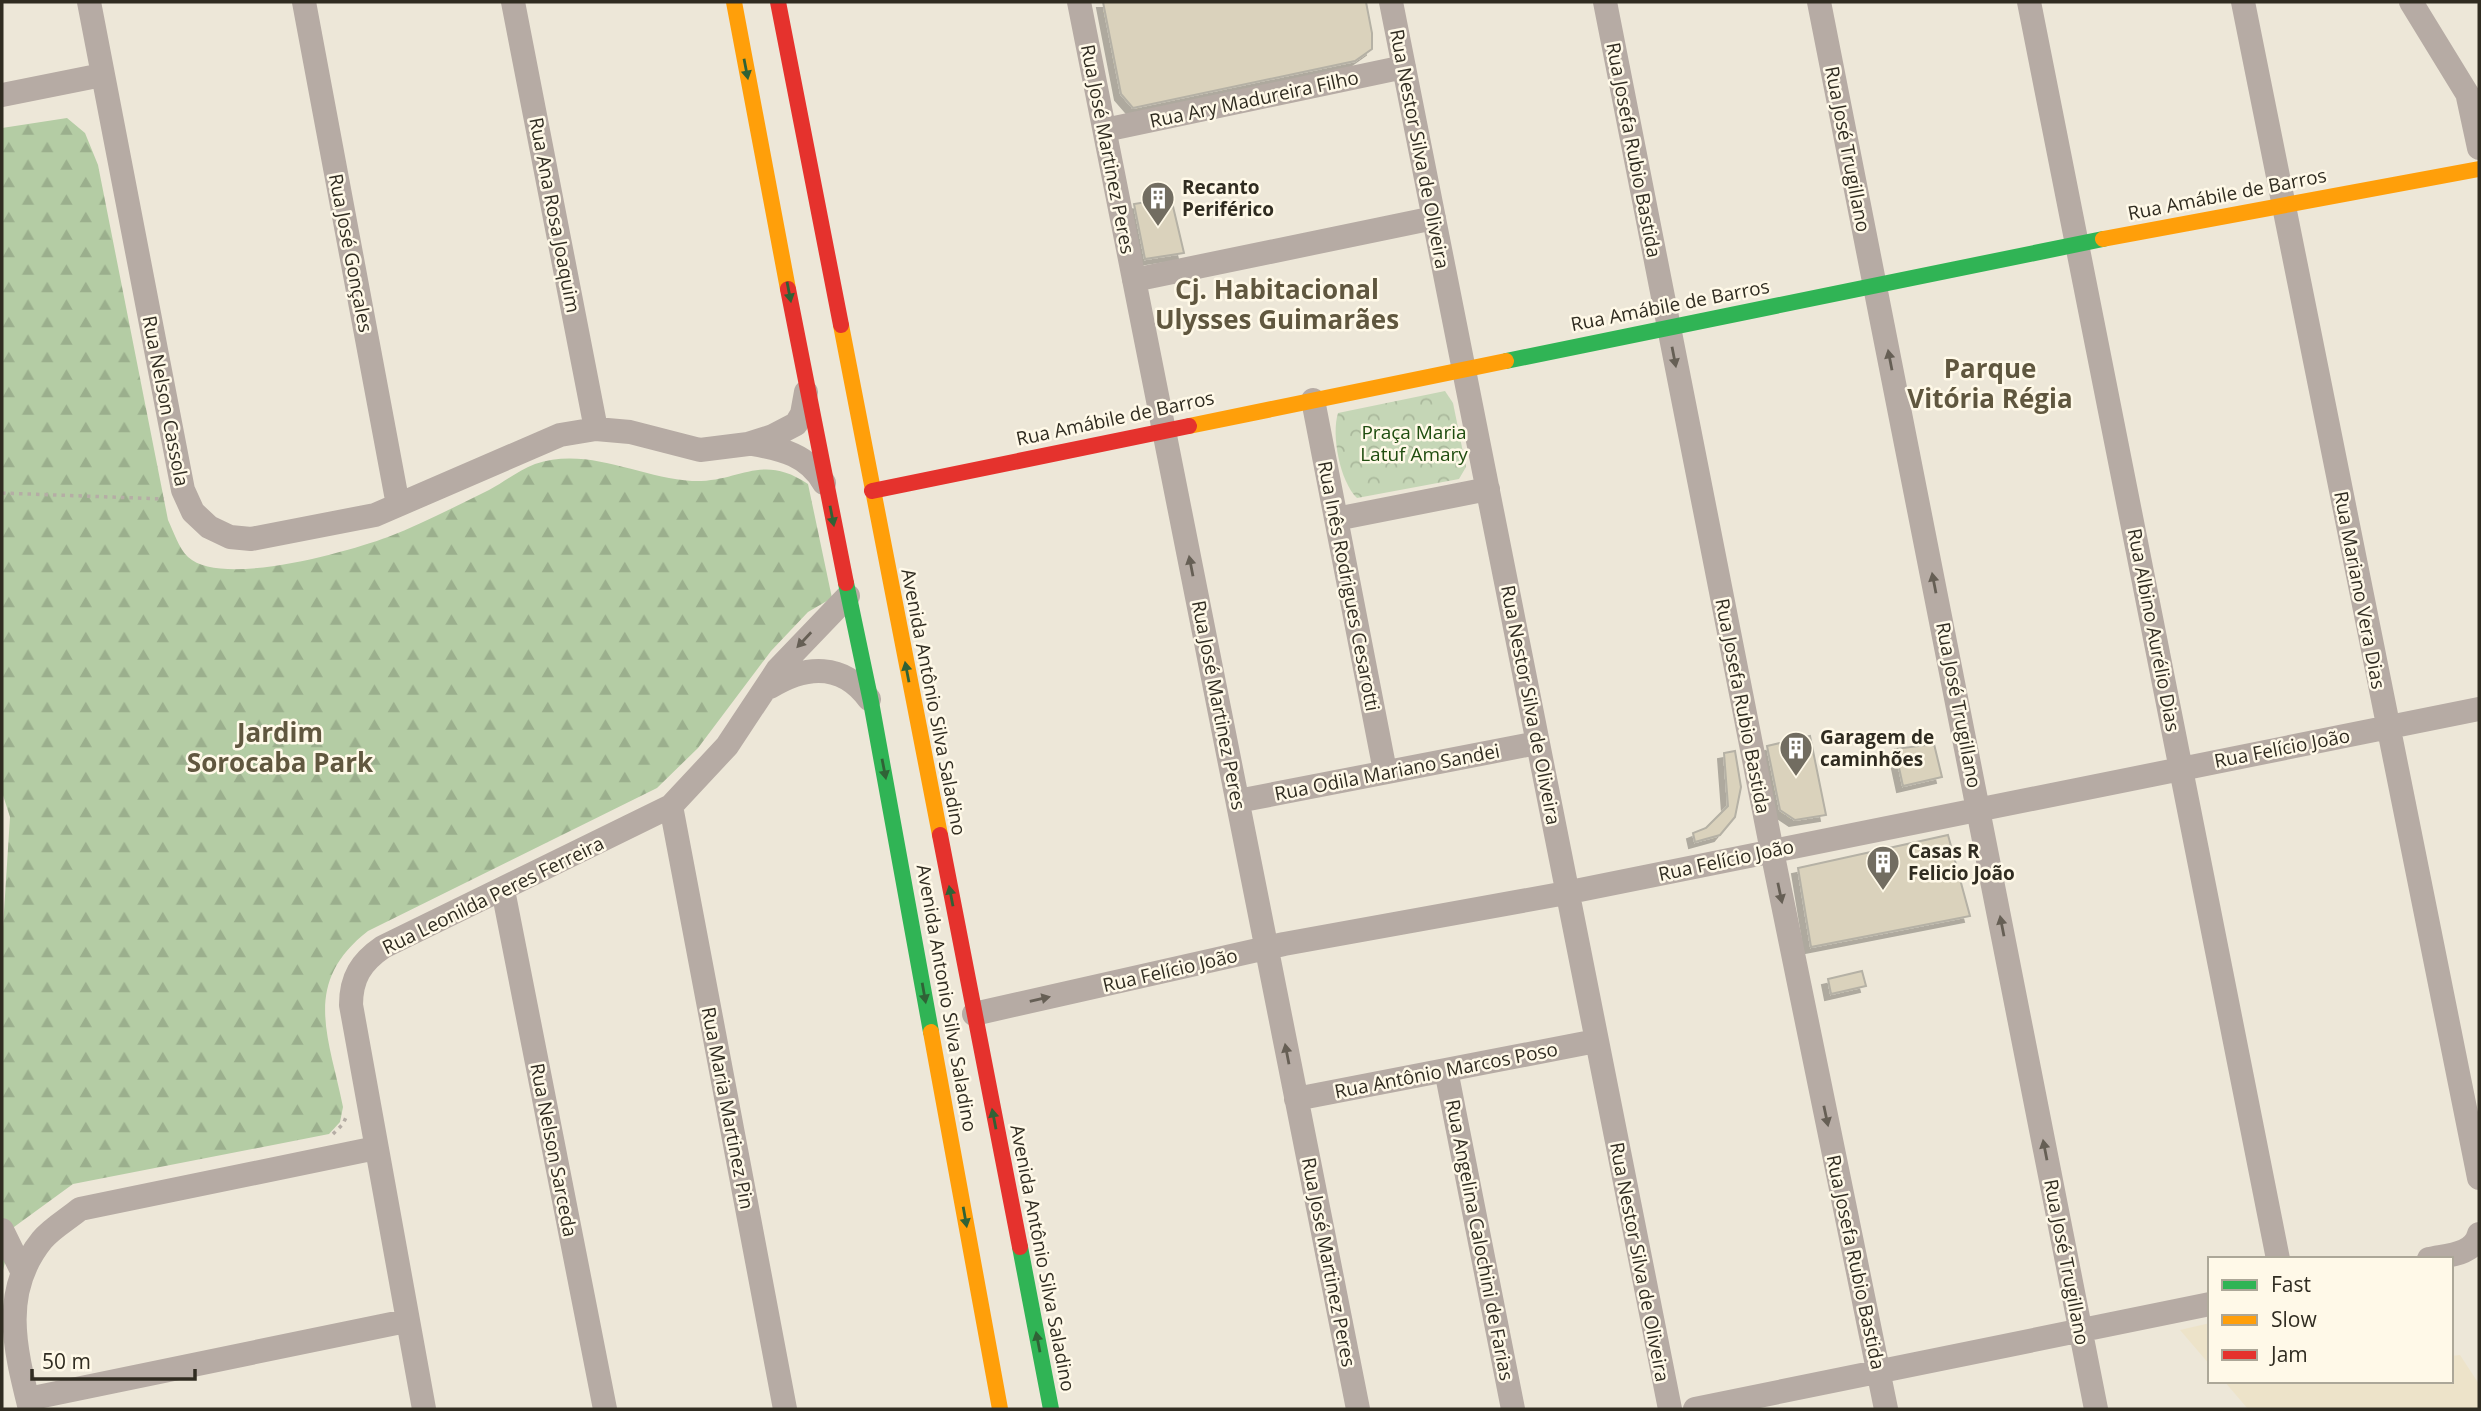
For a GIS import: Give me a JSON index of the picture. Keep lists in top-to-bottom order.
{
  "streets": {
    "main road": ["Rua Amábile de Barros", "Avenida Antônio Silva Saladino", "Avenida Antonio Silva Saladino"],
    "street": [
      "Rua Ary Madureira Filho",
      "Rua José Martinez Peres",
      "Rua Nestor Silva de Oliveira",
      "Rua José Trugillano",
      "Rua Josefa Rubio Bastida",
      "Rua Ana Rosa Joaquim",
      "Rua José Gonçales",
      "Rua Nelson Cassola",
      "Rua Inês Rodrigues Cesarotti",
      "Rua Mariano Vera Dias",
      "Rua Albino Aurélio Dias",
      "Rua Felício João",
      "Rua Odila Mariano Sandei",
      "Rua Leonilda Peres Ferreira",
      "Rua Antônio Marcos Poso",
      "Rua Maria Martinez Pin",
      "Rua Nelson Sarceda",
      "Rua Angelina Calochini de Farias"
    ]
  },
  "crossings": [
    ["Rua Ary Madureira Filho", "Rua José Martinez Peres"],
    ["Rua Ary Madureira Filho", "Rua Nestor Silva de Oliveira"],
    ["Rua José Martinez Peres", "Rua Amábile de Barros"],
    ["Rua José Martinez Peres", "Rua Felício João"],
    ["Rua José Martinez Peres", "Rua Odila Mariano Sandei"],
    ["Rua José Martinez Peres", "Rua Antônio Marcos Poso"],
    ["Rua Nestor Silva de Oliveira", "Rua Amábile de Barros"],
    ["Rua Nestor Silva de Oliveira", "Rua Felício João"],
    ["Rua Nestor Silva de Oliveira", "Rua Odila Mariano Sandei"],
    ["Rua Nestor Silva de Oliveira", "Rua Antônio Marcos Poso"],
    ["Rua José Trugillano", "Rua Amábile de Barros"],
    ["Rua José Trugillano", "Rua Felício João"],
    ["Rua Josefa Rubio Bastida", "Rua Amábile de Barros"],
    ["Rua Josefa Rubio Bastida", "Rua Felício João"],
    ["Rua Amábile de Barros", "Rua Inês Rodrigues Cesarotti"],
    ["Rua Amábile de Barros", "Rua Mariano Vera Dias"],
    ["Rua Amábile de Barros", "Rua Albino Aurélio Dias"],
    ["Rua Amábile de Barros", "Avenida Antônio Silva Saladino"],
    ["Rua Ana Rosa Joaquim", "Rua Nelson Cassola"],
    ["Rua José Gonçales", "Rua Nelson Cassola"],
    ["Rua Inês Rodrigues Cesarotti", "Rua Odila Mariano Sandei"],
    ["Rua Mariano Vera Dias", "Rua Felício João"],
    ["Rua Albino Aurélio Dias", "Rua Felício João"],
    ["Avenida Antônio Silva Saladino", "Rua Felício João"],
    ["Rua Leonilda Peres Ferreira", "Avenida Antonio Silva Saladino"],
    ["Rua Leonilda Peres Ferreira", "Rua Maria Martinez Pin"],
    ["Rua Leonilda Peres Ferreira", "Rua Nelson Sarceda"],
    ["Rua Antônio Marcos Poso", "Rua Angelina Calochini de Farias"]
  ],
  "one_way": [
    "Rua José Martinez Peres",
    "Rua José Trugillano",
    "Rua Josefa Rubio Bastida",
    "Avenida Antonio Silva Saladino"
  ],
  "districts": ["Cj. Habitacional Ulysses Guimarães", "Parque Vitória Régia", "Jardim Sorocaba Park"],
  "parks": ["Praça Maria Latuf Amary"],
  "places": {
    "building": ["Recanto Periférico", "Garagem de caminhões", "Casas R Felicio João"]
  },
  "legend": ["Fast", "Slow", "Jam"],
  "scale_bar": "50 m"
}
